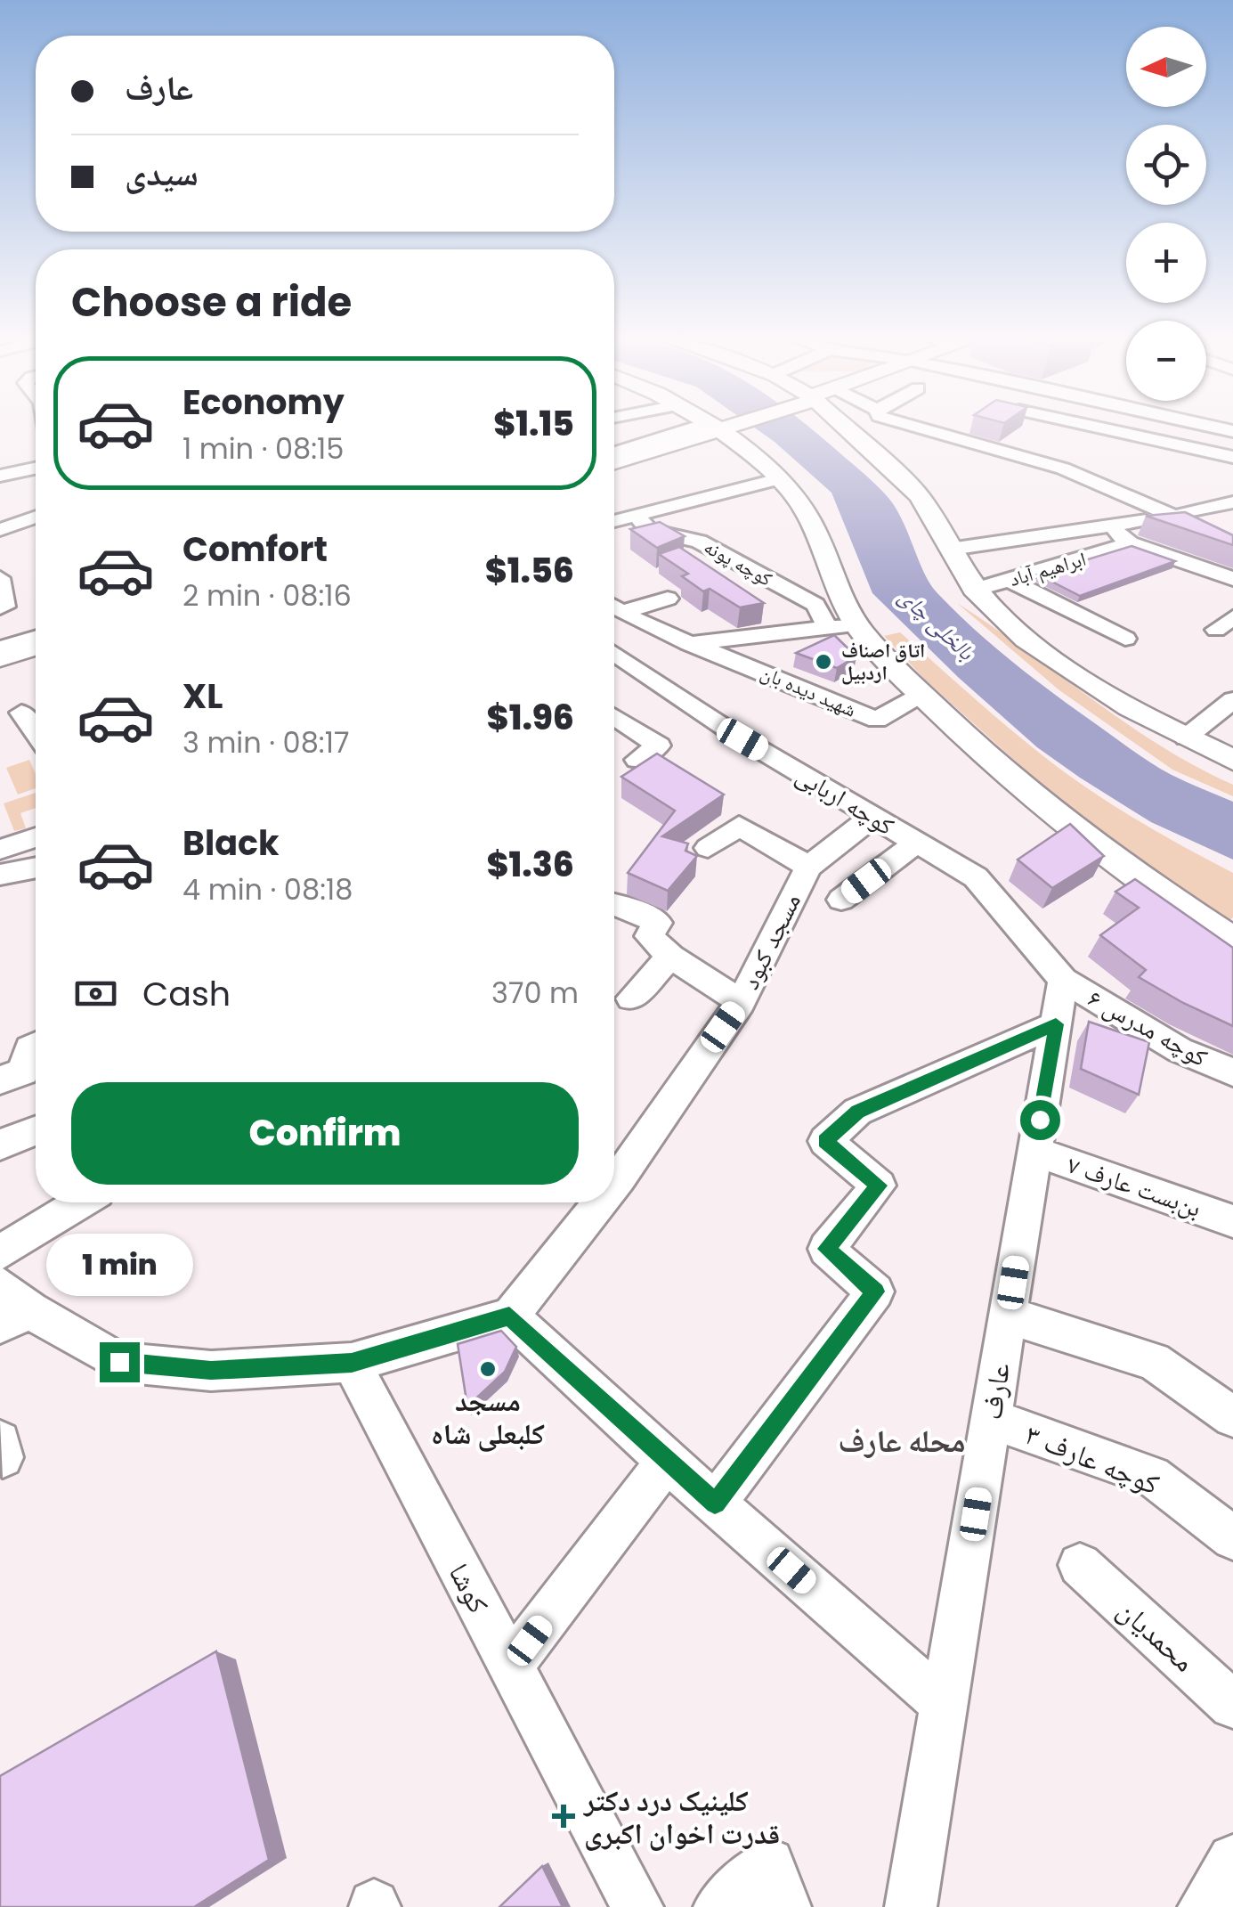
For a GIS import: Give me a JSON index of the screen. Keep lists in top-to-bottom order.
{
  "streets": {
    "street": [
      "کوچه پونه",
      "ابراهیم آباد",
      "شهید دیده بان",
      "کوچه اربابی",
      "مسجد کبود",
      "کوچه مدرس ۶",
      "بن‌بست عارف ۷",
      "عارف",
      "کوچه عارف ۳",
      "کوشا",
      "محمدیان"
    ]
  },
  "crossings": [
    ["کوچه پونه", "شهید دیده بان"],
    ["کوچه اربابی", "کوچه مدرس ۶"],
    ["کوچه اربابی", "عارف"],
    ["کوچه مدرس ۶", "عارف"],
    ["بن‌بست عارف ۷", "عارف"],
    ["عارف", "کوچه عارف ۳"]
  ],
  "districts": ["محله عارف"],
  "water": ["بالخلی چای"],
  "places": {
    "other": ["اتاق اصناف اردبیل", "مسجد کلبعلی شاه"],
    "health": ["کلینیک درد دکتر قدرت اخوان اکبری"]
  },
  "north": "left",
  "page": {
    "map_buttons": ["+", "−"],
    "banner": ["عارف", "سیدی"],
    "heading": "Choose a ride",
    "list": [
      {
        "name": "Economy",
        "note": "1 min · 08:15",
        "value": "$1.15"
      },
      {
        "name": "Comfort",
        "note": "2 min · 08:16",
        "value": "$1.56"
      },
      {
        "name": "XL",
        "note": "3 min · 08:17",
        "value": "$1.96"
      },
      {
        "name": "Black",
        "note": "4 min · 08:18",
        "value": "$1.36"
      }
    ],
    "pay": ["Cash", "370 m"],
    "buttons": "Confirm",
    "bubble": "1 min"
  }
}
